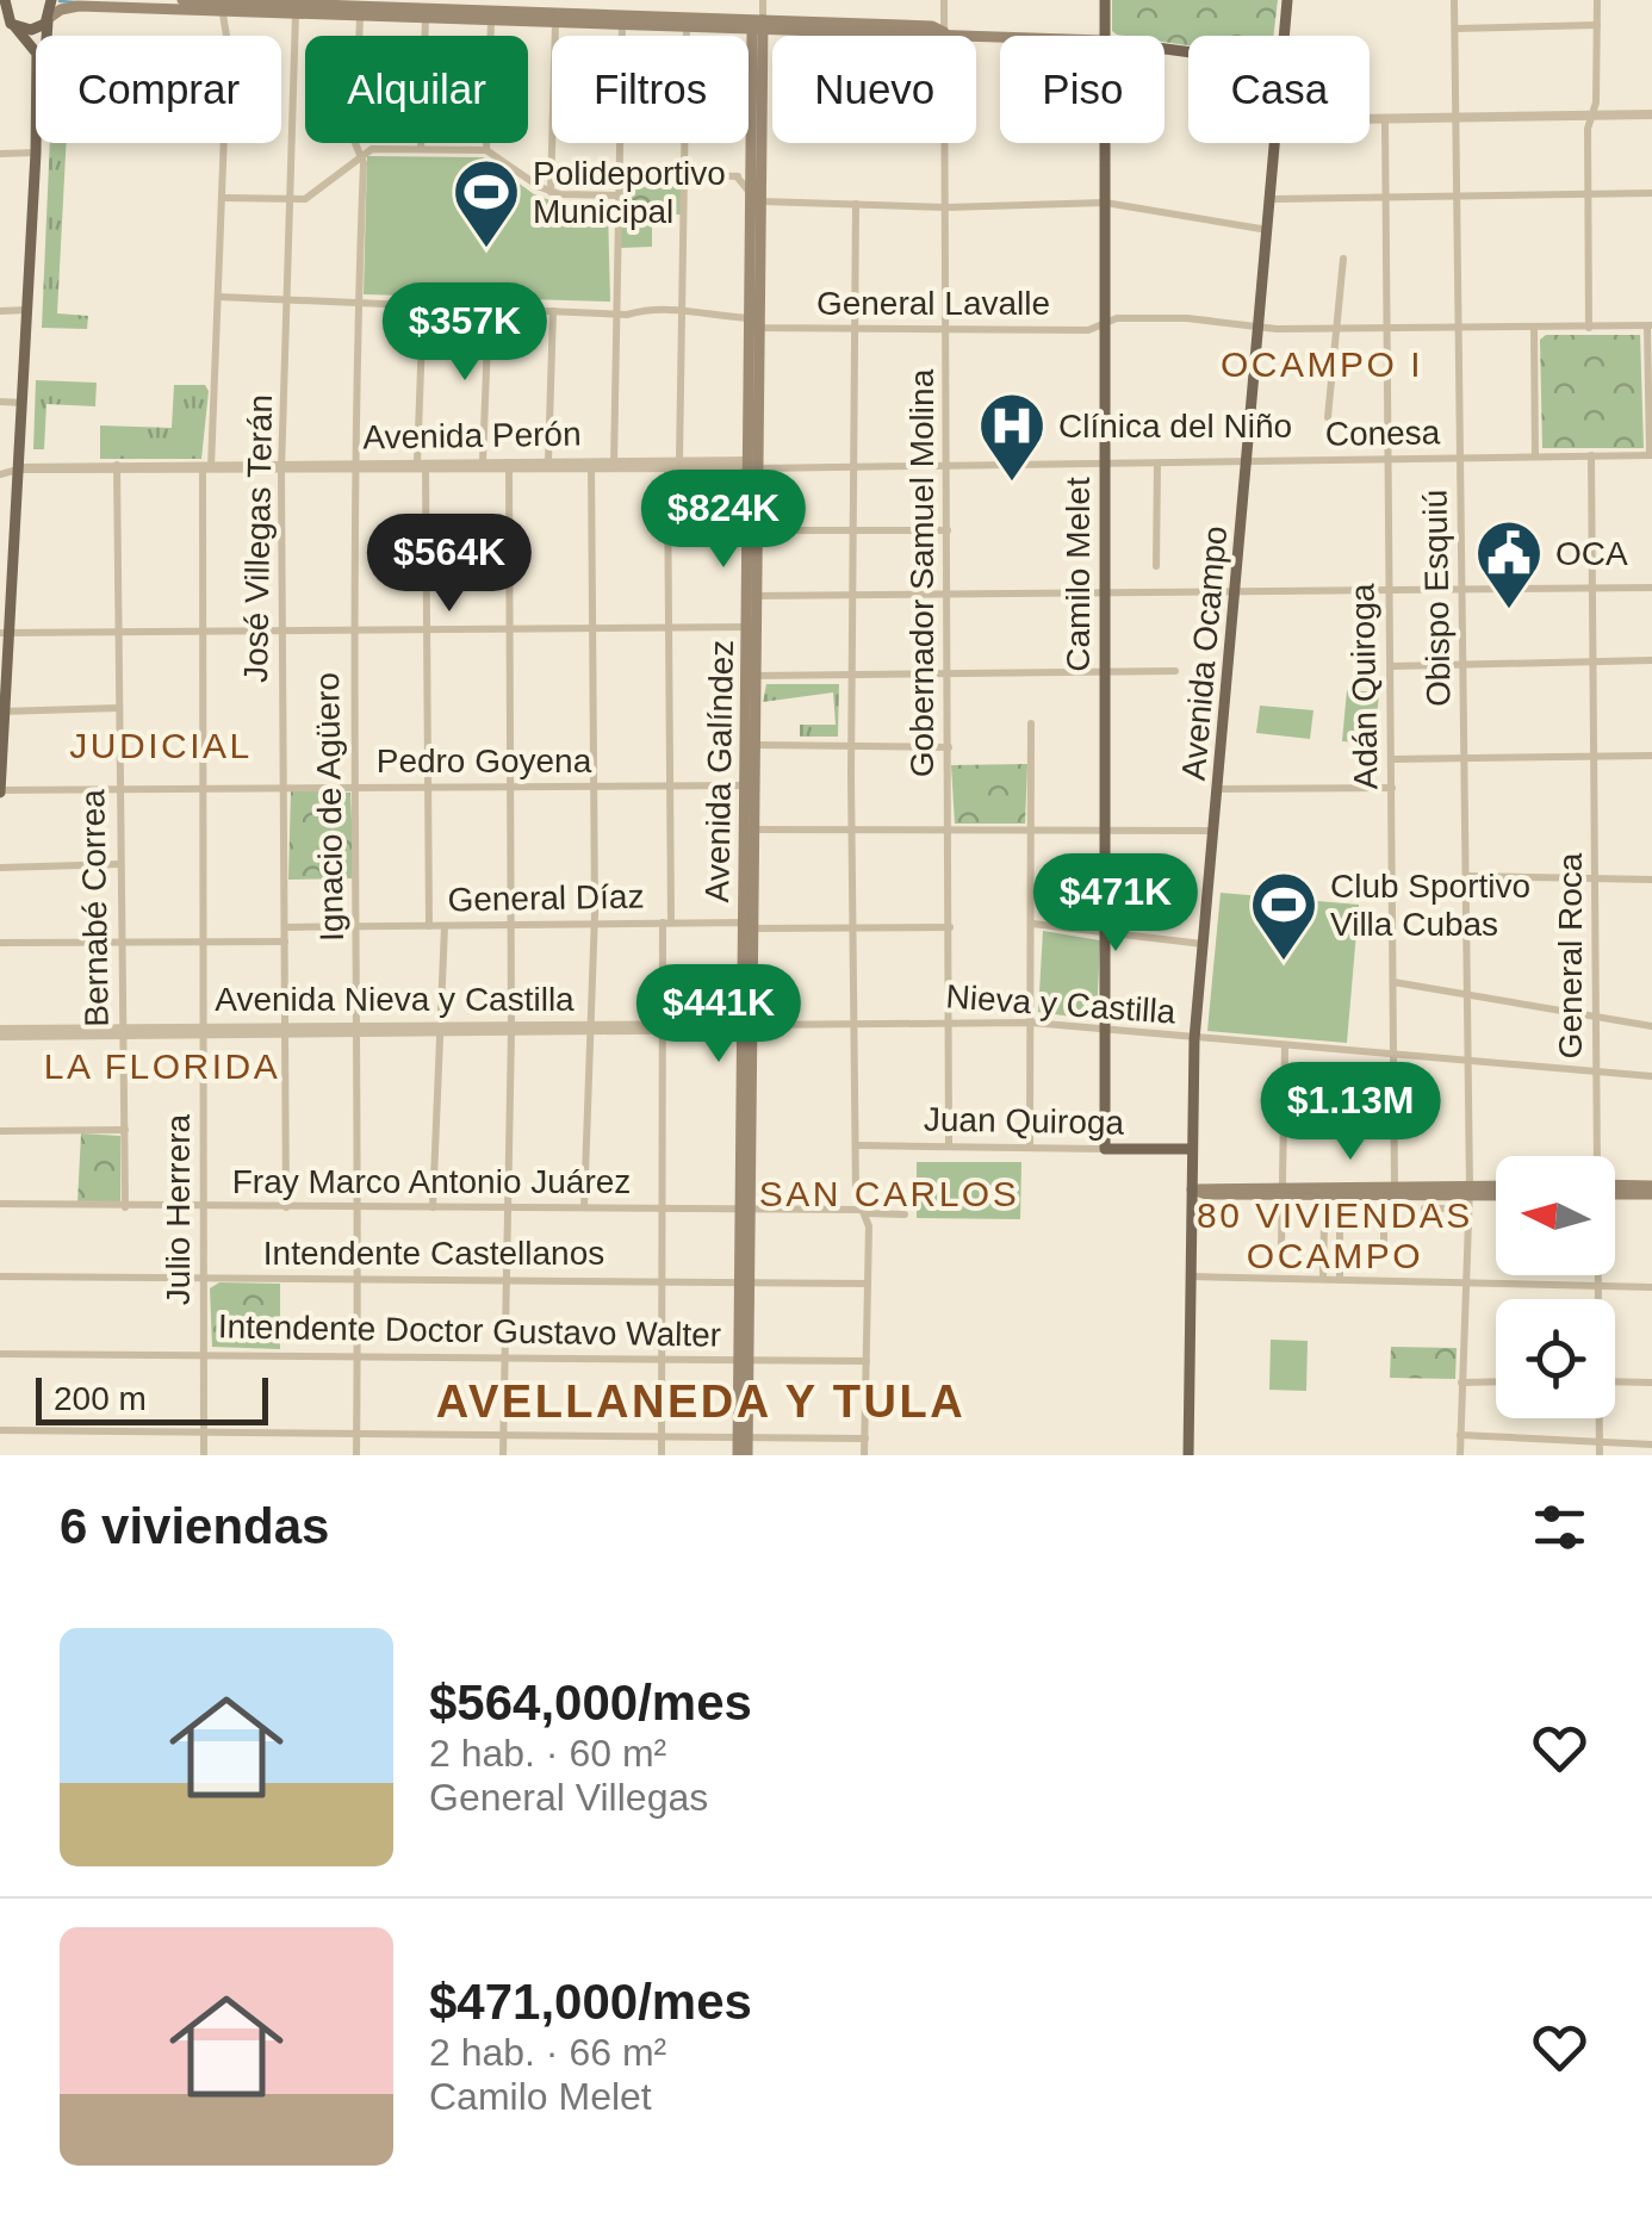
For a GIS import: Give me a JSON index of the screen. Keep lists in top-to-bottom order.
{
  "streets": {
    "main road": [
      "Camilo Melet",
      "Avenida Ocampo",
      "Avenida Galíndez",
      "Juan Quiroga"
    ],
    "street": [
      "General Lavalle",
      "Conesa",
      "Avenida Perón",
      "José Villegas Terán",
      "Gobernador Samuel Molina",
      "Obispo Esquiú",
      "Adán Quiroga",
      "Pedro Goyena",
      "Ignacio de Agüero",
      "General Díaz",
      "Bernabé Correa",
      "General Roca",
      "Avenida Nieva y Castilla",
      "Nieva y Castilla",
      "Fray Marco Antonio Juárez",
      "Julio Herrera",
      "Intendente Castellanos",
      "Intendente Doctor Gustavo Walter"
    ]
  },
  "crossings": [
    ["General Lavalle", "José Villegas Terán"],
    ["General Lavalle", "Gobernador Samuel Molina"],
    ["General Lavalle", "Camilo Melet"],
    ["General Lavalle", "Obispo Esquiú"],
    ["General Lavalle", "Avenida Ocampo"],
    ["General Lavalle", "Adán Quiroga"],
    ["General Lavalle", "Avenida Galíndez"],
    ["General Lavalle", "Ignacio de Agüero"],
    ["General Lavalle", "Julio Herrera"],
    ["Conesa", "Avenida Perón"],
    ["Conesa", "Gobernador Samuel Molina"],
    ["Conesa", "Camilo Melet"],
    ["Conesa", "Obispo Esquiú"],
    ["Conesa", "Avenida Ocampo"],
    ["Conesa", "Adán Quiroga"],
    ["Conesa", "Avenida Galíndez"],
    ["Conesa", "General Roca"],
    ["Avenida Perón", "José Villegas Terán"],
    ["Avenida Perón", "Avenida Galíndez"],
    ["Avenida Perón", "Ignacio de Agüero"],
    ["Avenida Perón", "Bernabé Correa"],
    ["Avenida Perón", "Julio Herrera"],
    ["José Villegas Terán", "Pedro Goyena"],
    ["José Villegas Terán", "General Díaz"],
    ["José Villegas Terán", "Avenida Nieva y Castilla"],
    ["José Villegas Terán", "Fray Marco Antonio Juárez"],
    ["Gobernador Samuel Molina", "General Díaz"],
    ["Gobernador Samuel Molina", "Nieva y Castilla"],
    ["Gobernador Samuel Molina", "Juan Quiroga"],
    ["Camilo Melet", "Nieva y Castilla"],
    ["Camilo Melet", "Juan Quiroga"],
    ["Obispo Esquiú", "Nieva y Castilla"],
    ["Avenida Ocampo", "Nieva y Castilla"],
    ["Avenida Ocampo", "Juan Quiroga"],
    ["Adán Quiroga", "Nieva y Castilla"],
    ["Pedro Goyena", "Avenida Galíndez"],
    ["Pedro Goyena", "Ignacio de Agüero"],
    ["Pedro Goyena", "Bernabé Correa"],
    ["Pedro Goyena", "Julio Herrera"],
    ["Avenida Galíndez", "General Díaz"],
    ["Avenida Galíndez", "Avenida Nieva y Castilla"],
    ["Avenida Galíndez", "Nieva y Castilla"],
    ["Avenida Galíndez", "Fray Marco Antonio Juárez"],
    ["Avenida Galíndez", "Intendente Castellanos"],
    ["Avenida Galíndez", "Intendente Doctor Gustavo Walter"],
    ["Ignacio de Agüero", "General Díaz"],
    ["Ignacio de Agüero", "Avenida Nieva y Castilla"],
    ["Ignacio de Agüero", "Fray Marco Antonio Juárez"],
    ["Ignacio de Agüero", "Intendente Castellanos"],
    ["Ignacio de Agüero", "Intendente Doctor Gustavo Walter"],
    ["Bernabé Correa", "Avenida Nieva y Castilla"],
    ["Bernabé Correa", "Fray Marco Antonio Juárez"],
    ["General Roca", "Nieva y Castilla"],
    ["Avenida Nieva y Castilla", "Nieva y Castilla"],
    ["Avenida Nieva y Castilla", "Julio Herrera"],
    ["Fray Marco Antonio Juárez", "Julio Herrera"],
    ["Julio Herrera", "Intendente Castellanos"],
    ["Julio Herrera", "Intendente Doctor Gustavo Walter"]
  ],
  "districts": [
    "OCAMPO I",
    "JUDICIAL",
    "LA FLORIDA",
    "SAN CARLOS",
    "80 VIVIENDAS OCAMPO",
    "AVELLANEDA Y TULA"
  ],
  "places": {
    "sports": ["Polideportivo Municipal", "Club Sportivo Villa Cubas"],
    "hospital": ["Clínica del Niño"],
    "public building": ["OCA"]
  },
  "scale_bar": "200 m",
  "north": "left",
  "page": {
    "chip": [
      "Comprar",
      "Alquilar",
      "Filtros",
      "Nuevo",
      "Piso",
      "Casa"
    ],
    "price": [
      "$357K",
      "$824K",
      "$564K",
      "$471K",
      "$441K",
      "$1.13M"
    ],
    "scale": "200 m",
    "heading": "6 viviendas",
    "list": [
      {
        "name": "$564,000/mes",
        "note": "2 hab. · 60 m² · General Villegas"
      },
      {
        "name": "$471,000/mes",
        "note": "2 hab. · 66 m² · Camilo Melet"
      }
    ]
  }
}
